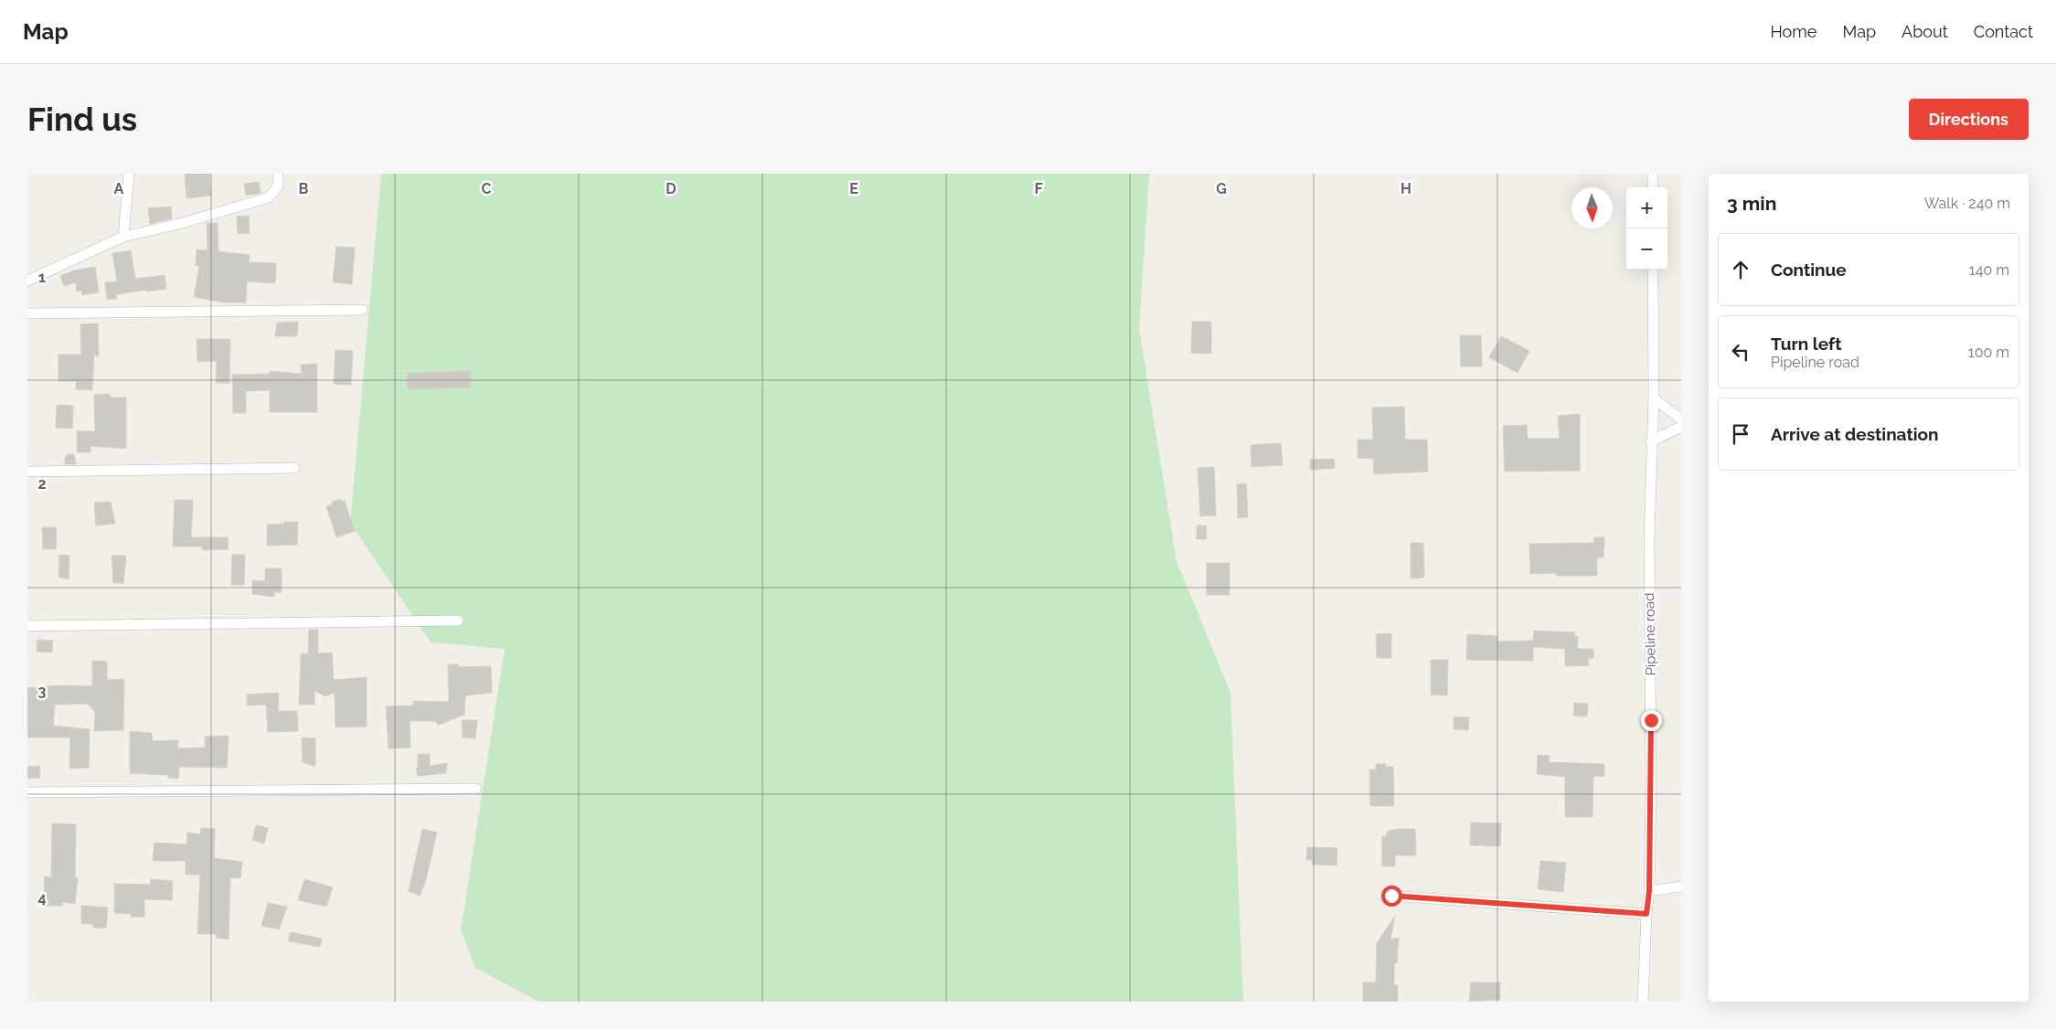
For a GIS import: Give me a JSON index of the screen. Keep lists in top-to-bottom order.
{
  "streets": {
    "street": ["Pipeline road"]
  },
  "north": "bottom",
  "page": {
    "header": "Map",
    "nav": [
      "Home",
      "Map",
      "About",
      "Contact"
    ],
    "buttons": "Directions",
    "title": "Find us",
    "heading": ["3 min", "Walk · 240 m"],
    "map_buttons": ["+", "−"],
    "list": [
      ["Continue", "140 m"],
      ["Turn left", "Pipeline road", "100 m"],
      "Arrive at destination"
    ]
  },
  "grid": {
    "columns": [
      "A",
      "B",
      "C",
      "D",
      "E",
      "F",
      "G",
      "H"
    ],
    "rows": [
      "1",
      "2",
      "3",
      "4"
    ]
  }
}
